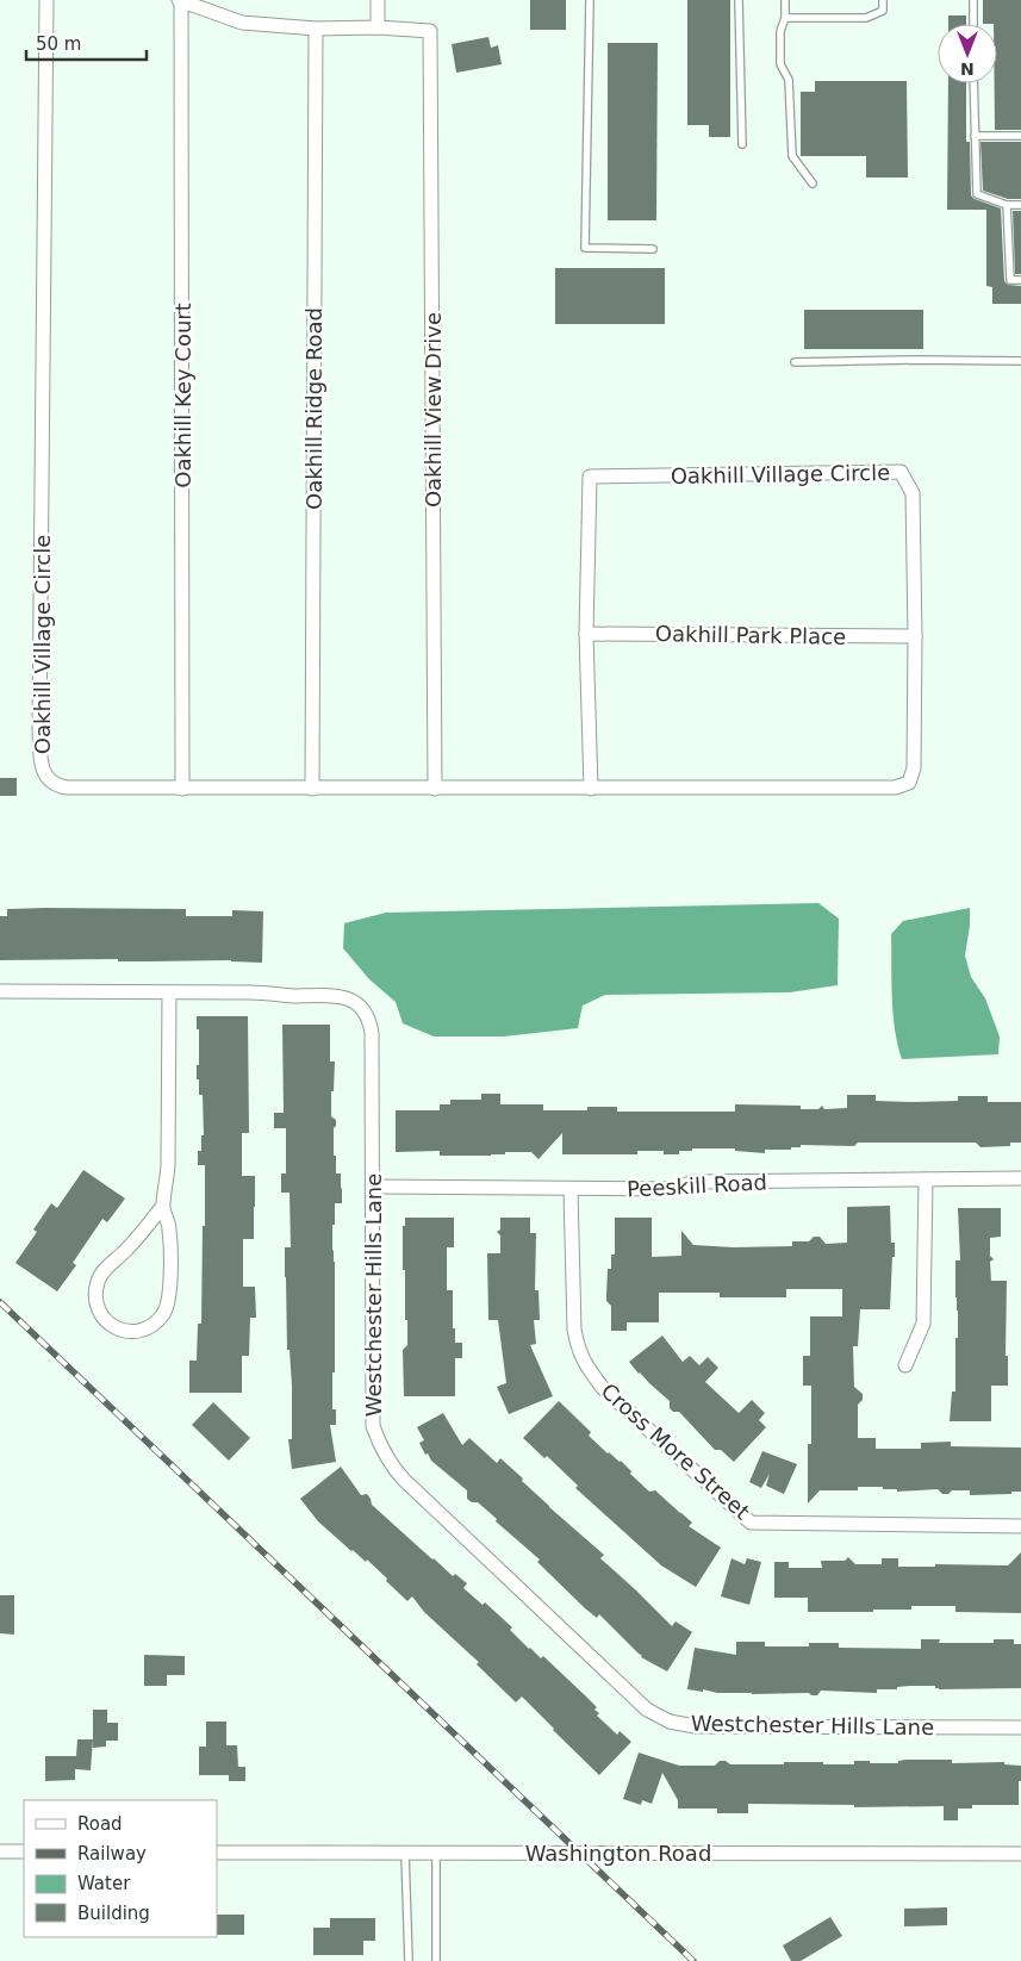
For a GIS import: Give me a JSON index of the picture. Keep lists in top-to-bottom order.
{
  "streets": {
    "street": [
      "Oakhill Key Court",
      "Oakhill Ridge Road",
      "Oakhill View Drive",
      "Oakhill Village Circle",
      "Oakhill Park Place",
      "Peeskill Road",
      "Westchester Hills Lane",
      "Cross More Street",
      "Washington Road"
    ]
  },
  "crossings": [
    ["Oakhill Key Court", "Oakhill Village Circle"],
    ["Oakhill Ridge Road", "Oakhill Village Circle"],
    ["Oakhill View Drive", "Oakhill Village Circle"],
    ["Oakhill Village Circle", "Oakhill Park Place"],
    ["Peeskill Road", "Westchester Hills Lane"],
    ["Peeskill Road", "Cross More Street"]
  ],
  "legend": [
    "Road",
    "Railway",
    "Water",
    "Building"
  ],
  "scale_bar": "50 m",
  "north": "bottom"
}
